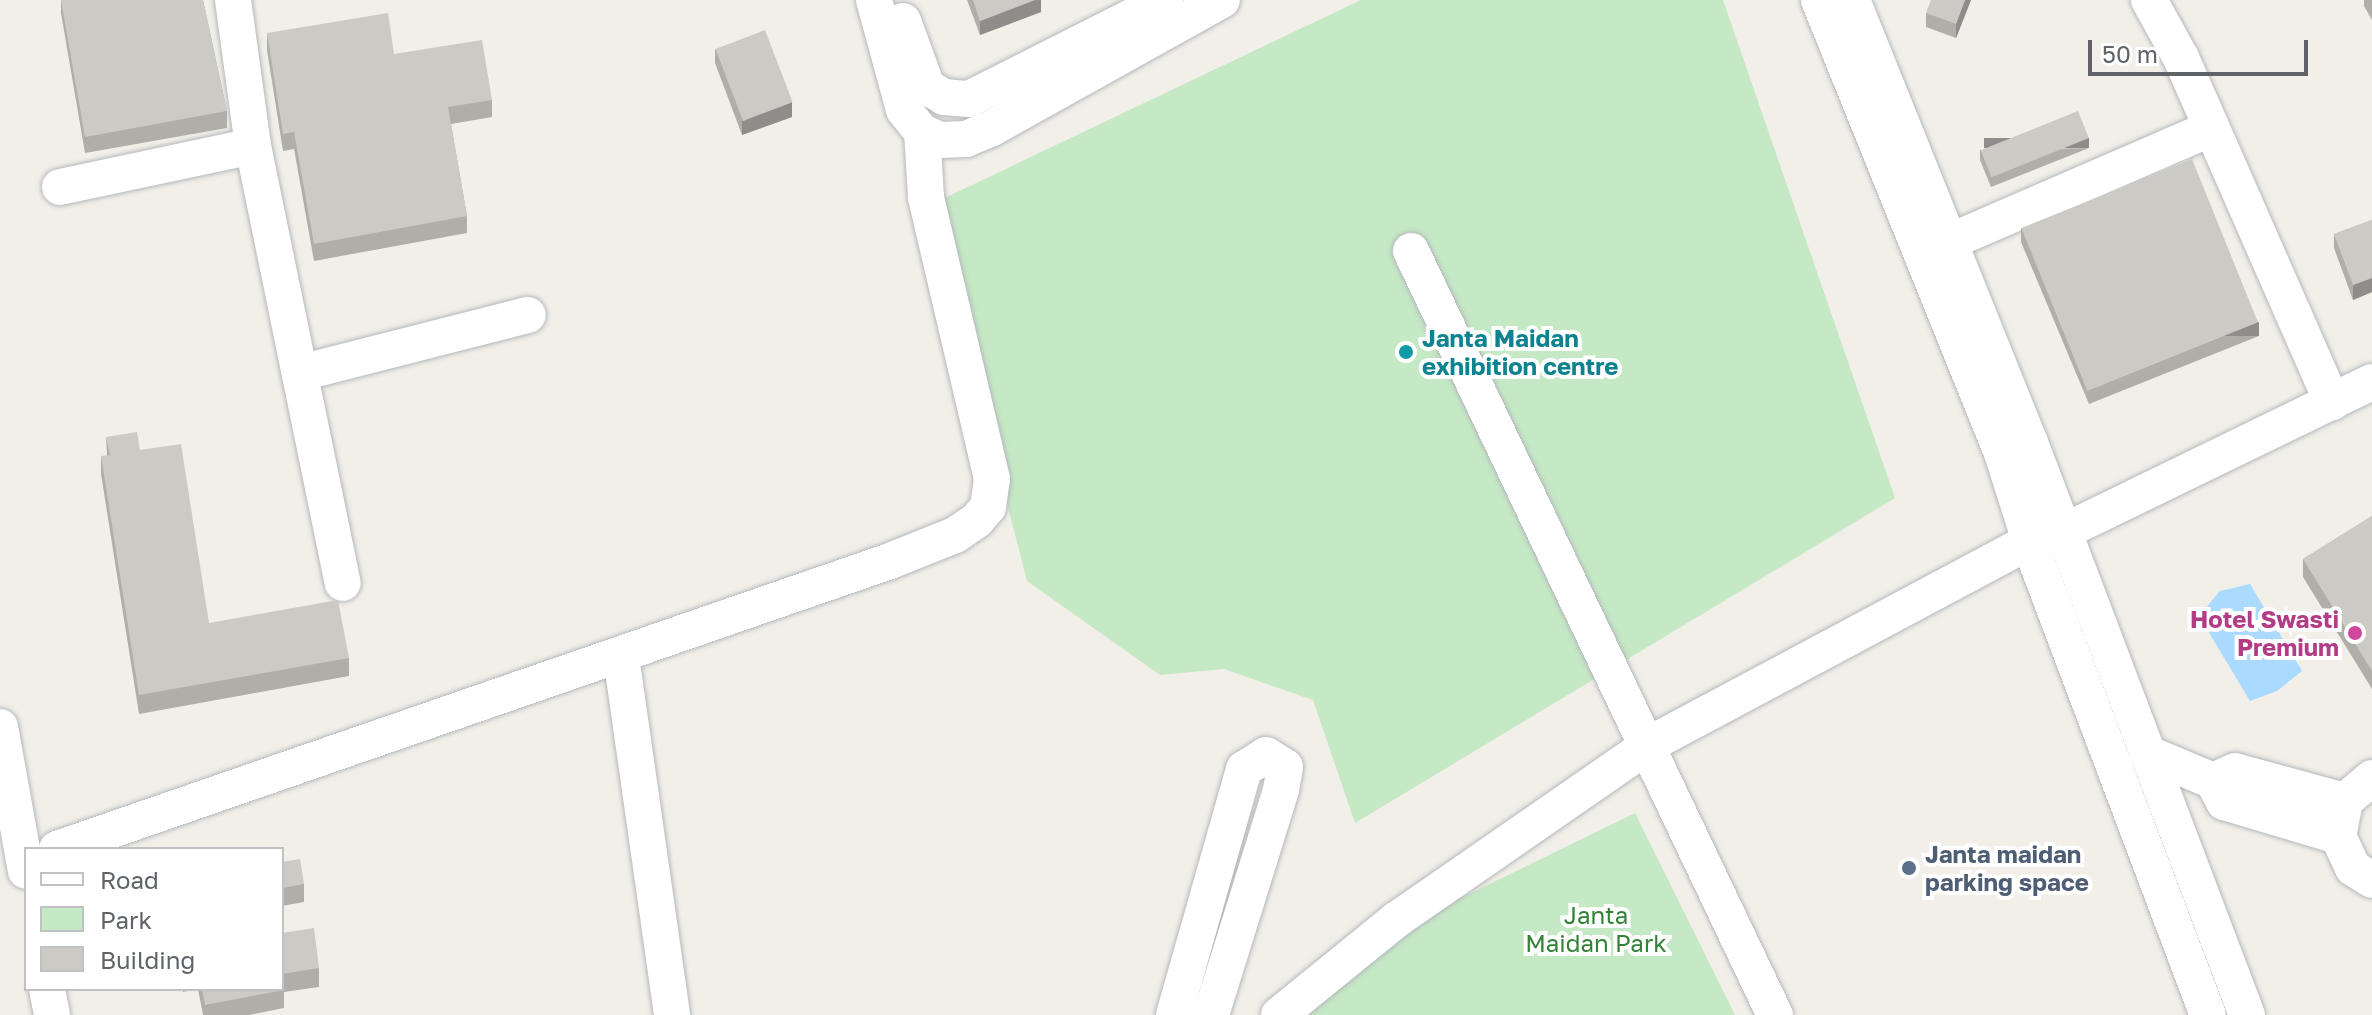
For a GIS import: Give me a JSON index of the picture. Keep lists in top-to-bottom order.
{
  "parks": ["Janta Maidan Park"],
  "places": ["Janta Maidan exhibition centre", "Hotel Swasti Premium", "Janta maidan parking space"],
  "legend": ["Road", "Park", "Building"],
  "scale_bar": "50 m"
}
